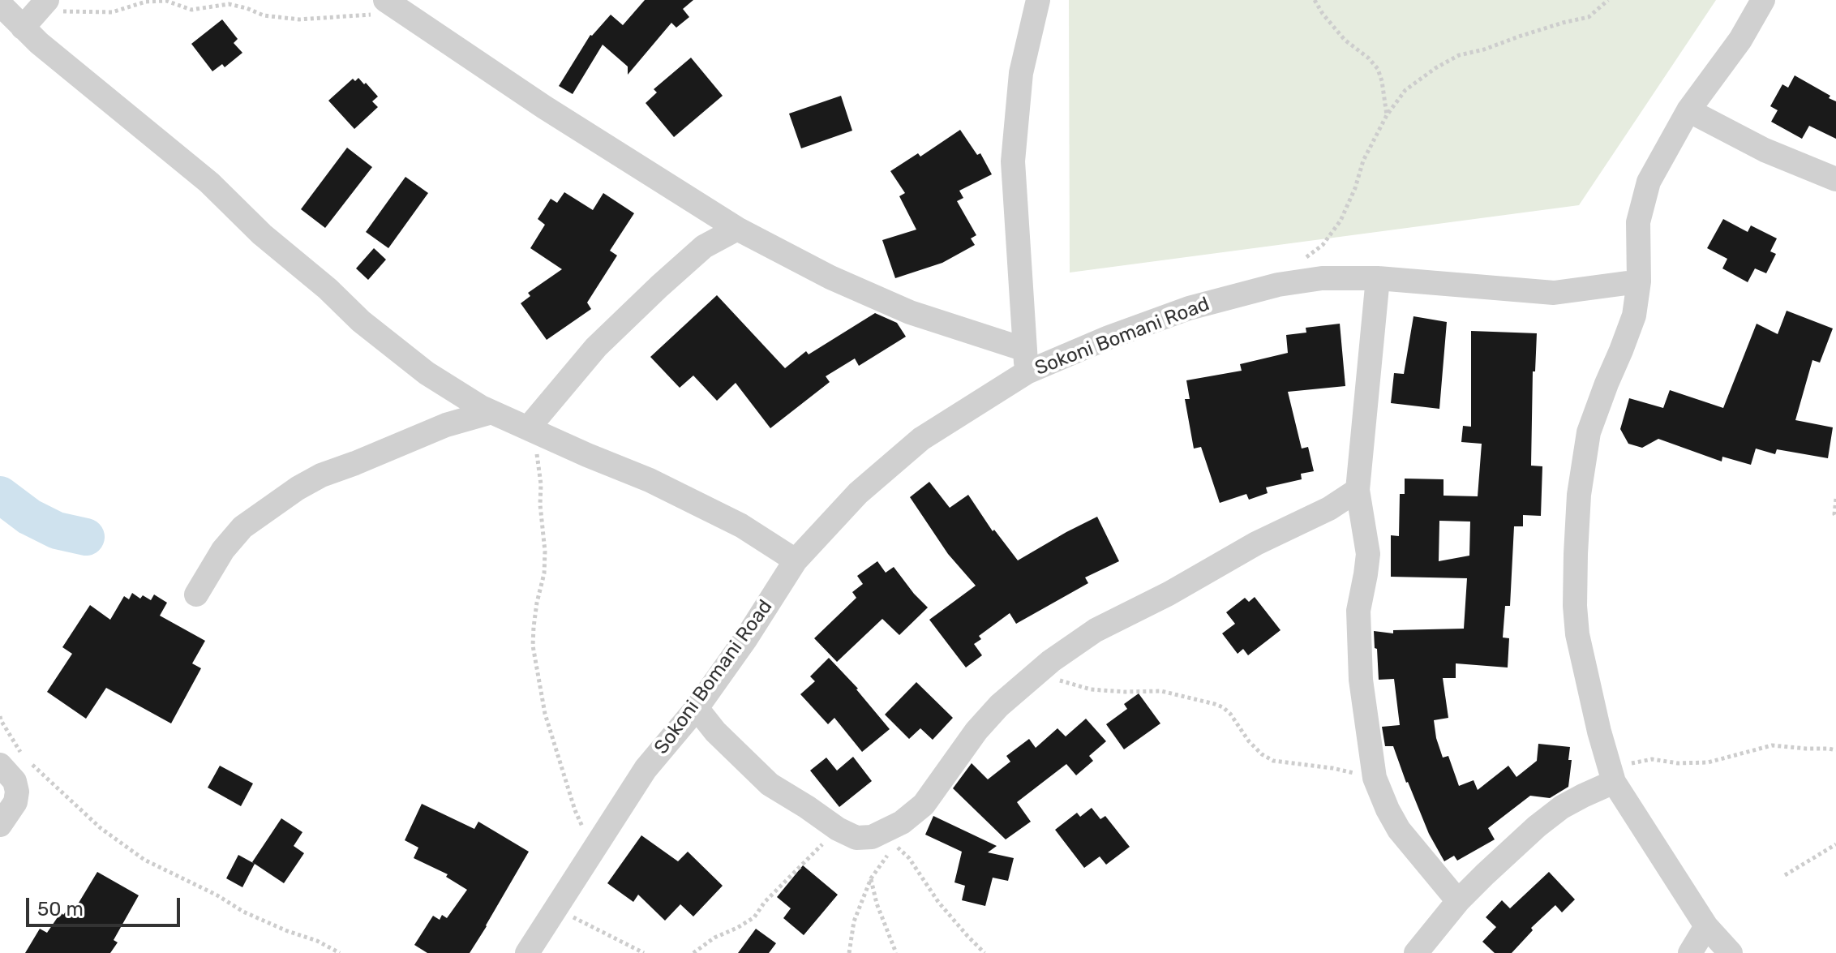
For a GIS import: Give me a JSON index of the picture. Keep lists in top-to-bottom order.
{
  "streets": {
    "street": ["Sokoni Bomani Road"]
  },
  "scale_bar": "50 m"
}
